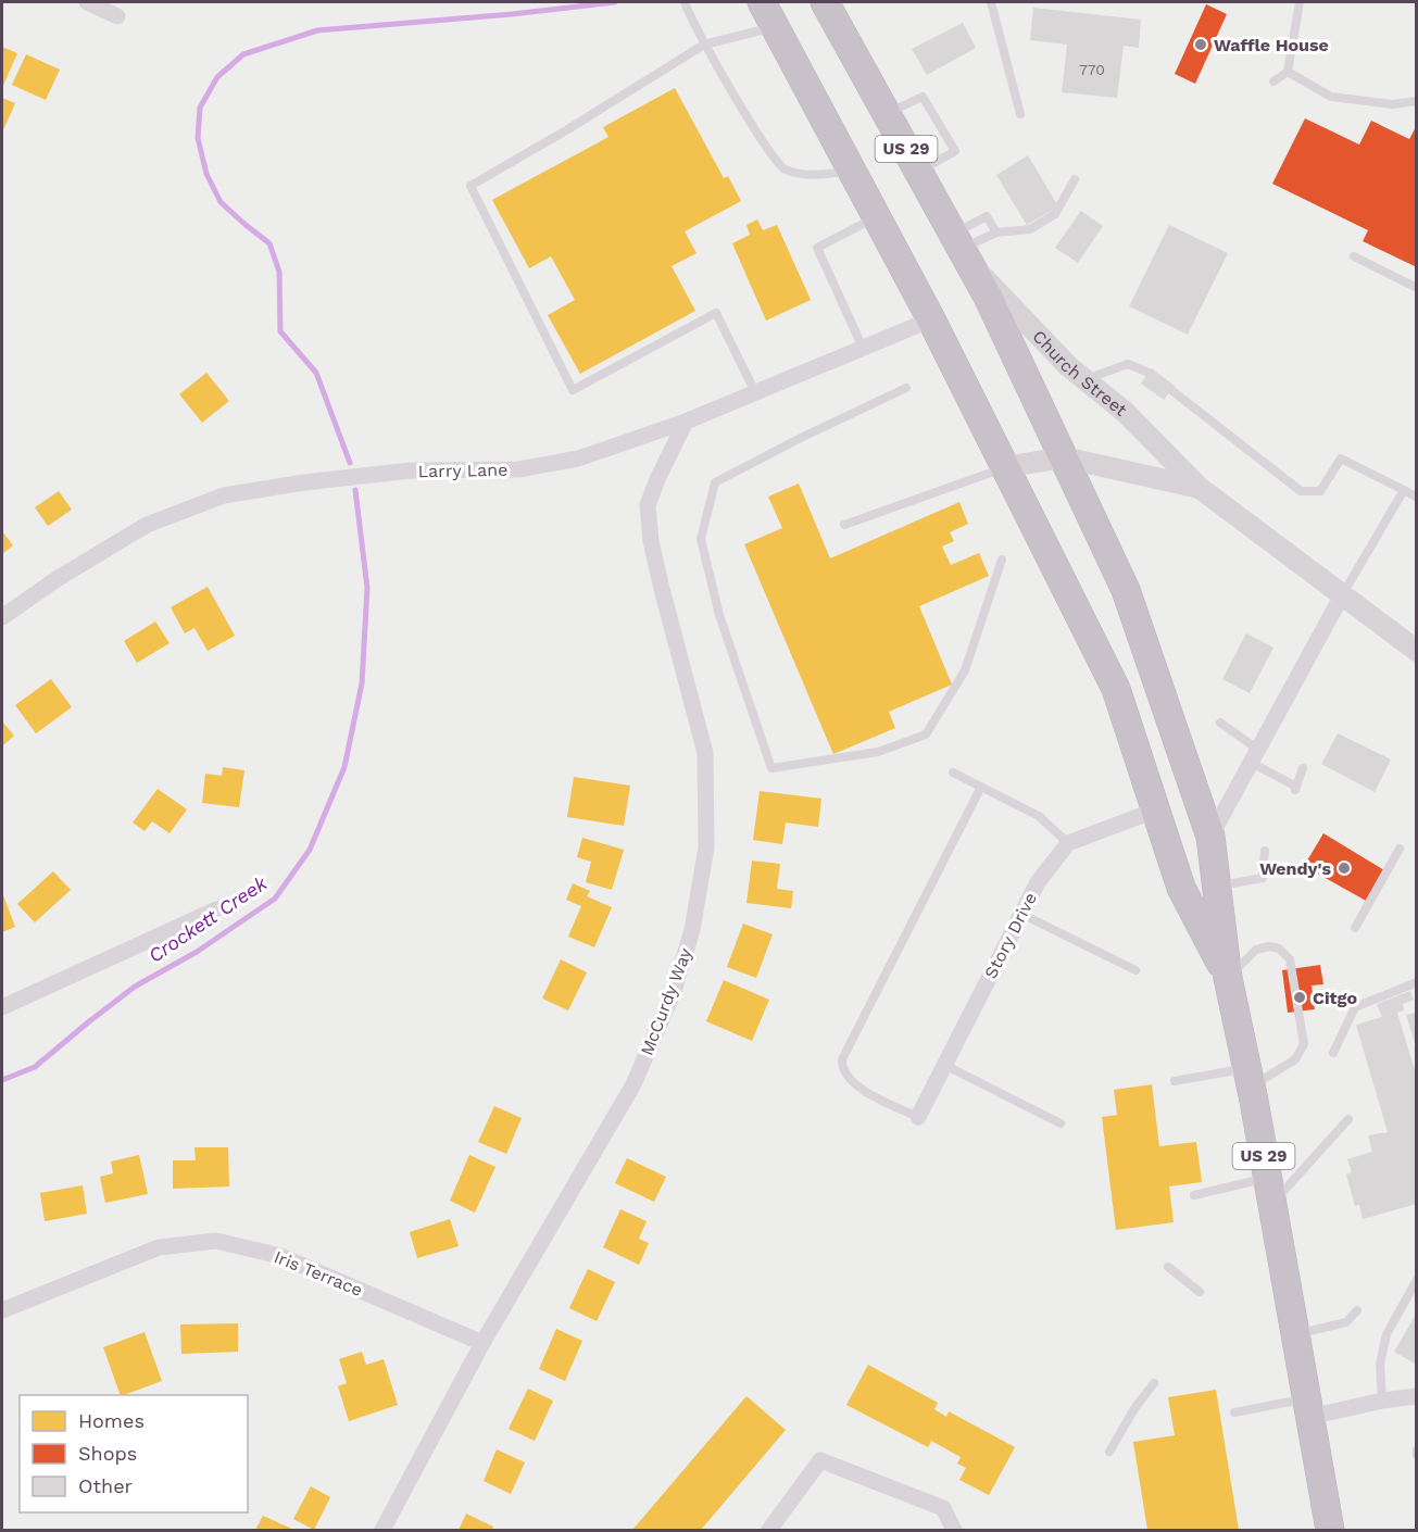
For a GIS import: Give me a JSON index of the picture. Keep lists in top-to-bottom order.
{
  "streets": {
    "highway": ["US 29"],
    "main road": ["Church Street"],
    "street": [
      "Larry Lane",
      "Story Drive",
      "McCurdy Way",
      "Iris Terrace"
    ]
  },
  "crossings": [
    ["US 29", "Church Street"],
    ["US 29", "Larry Lane"],
    ["Larry Lane", "McCurdy Way"],
    ["McCurdy Way", "Iris Terrace"]
  ],
  "water": ["Crockett Creek"],
  "places": ["Waffle House", "Wendy's", "Citgo"],
  "house_numbers": ["770"],
  "legend": ["Homes", "Shops", "Other"]
}
